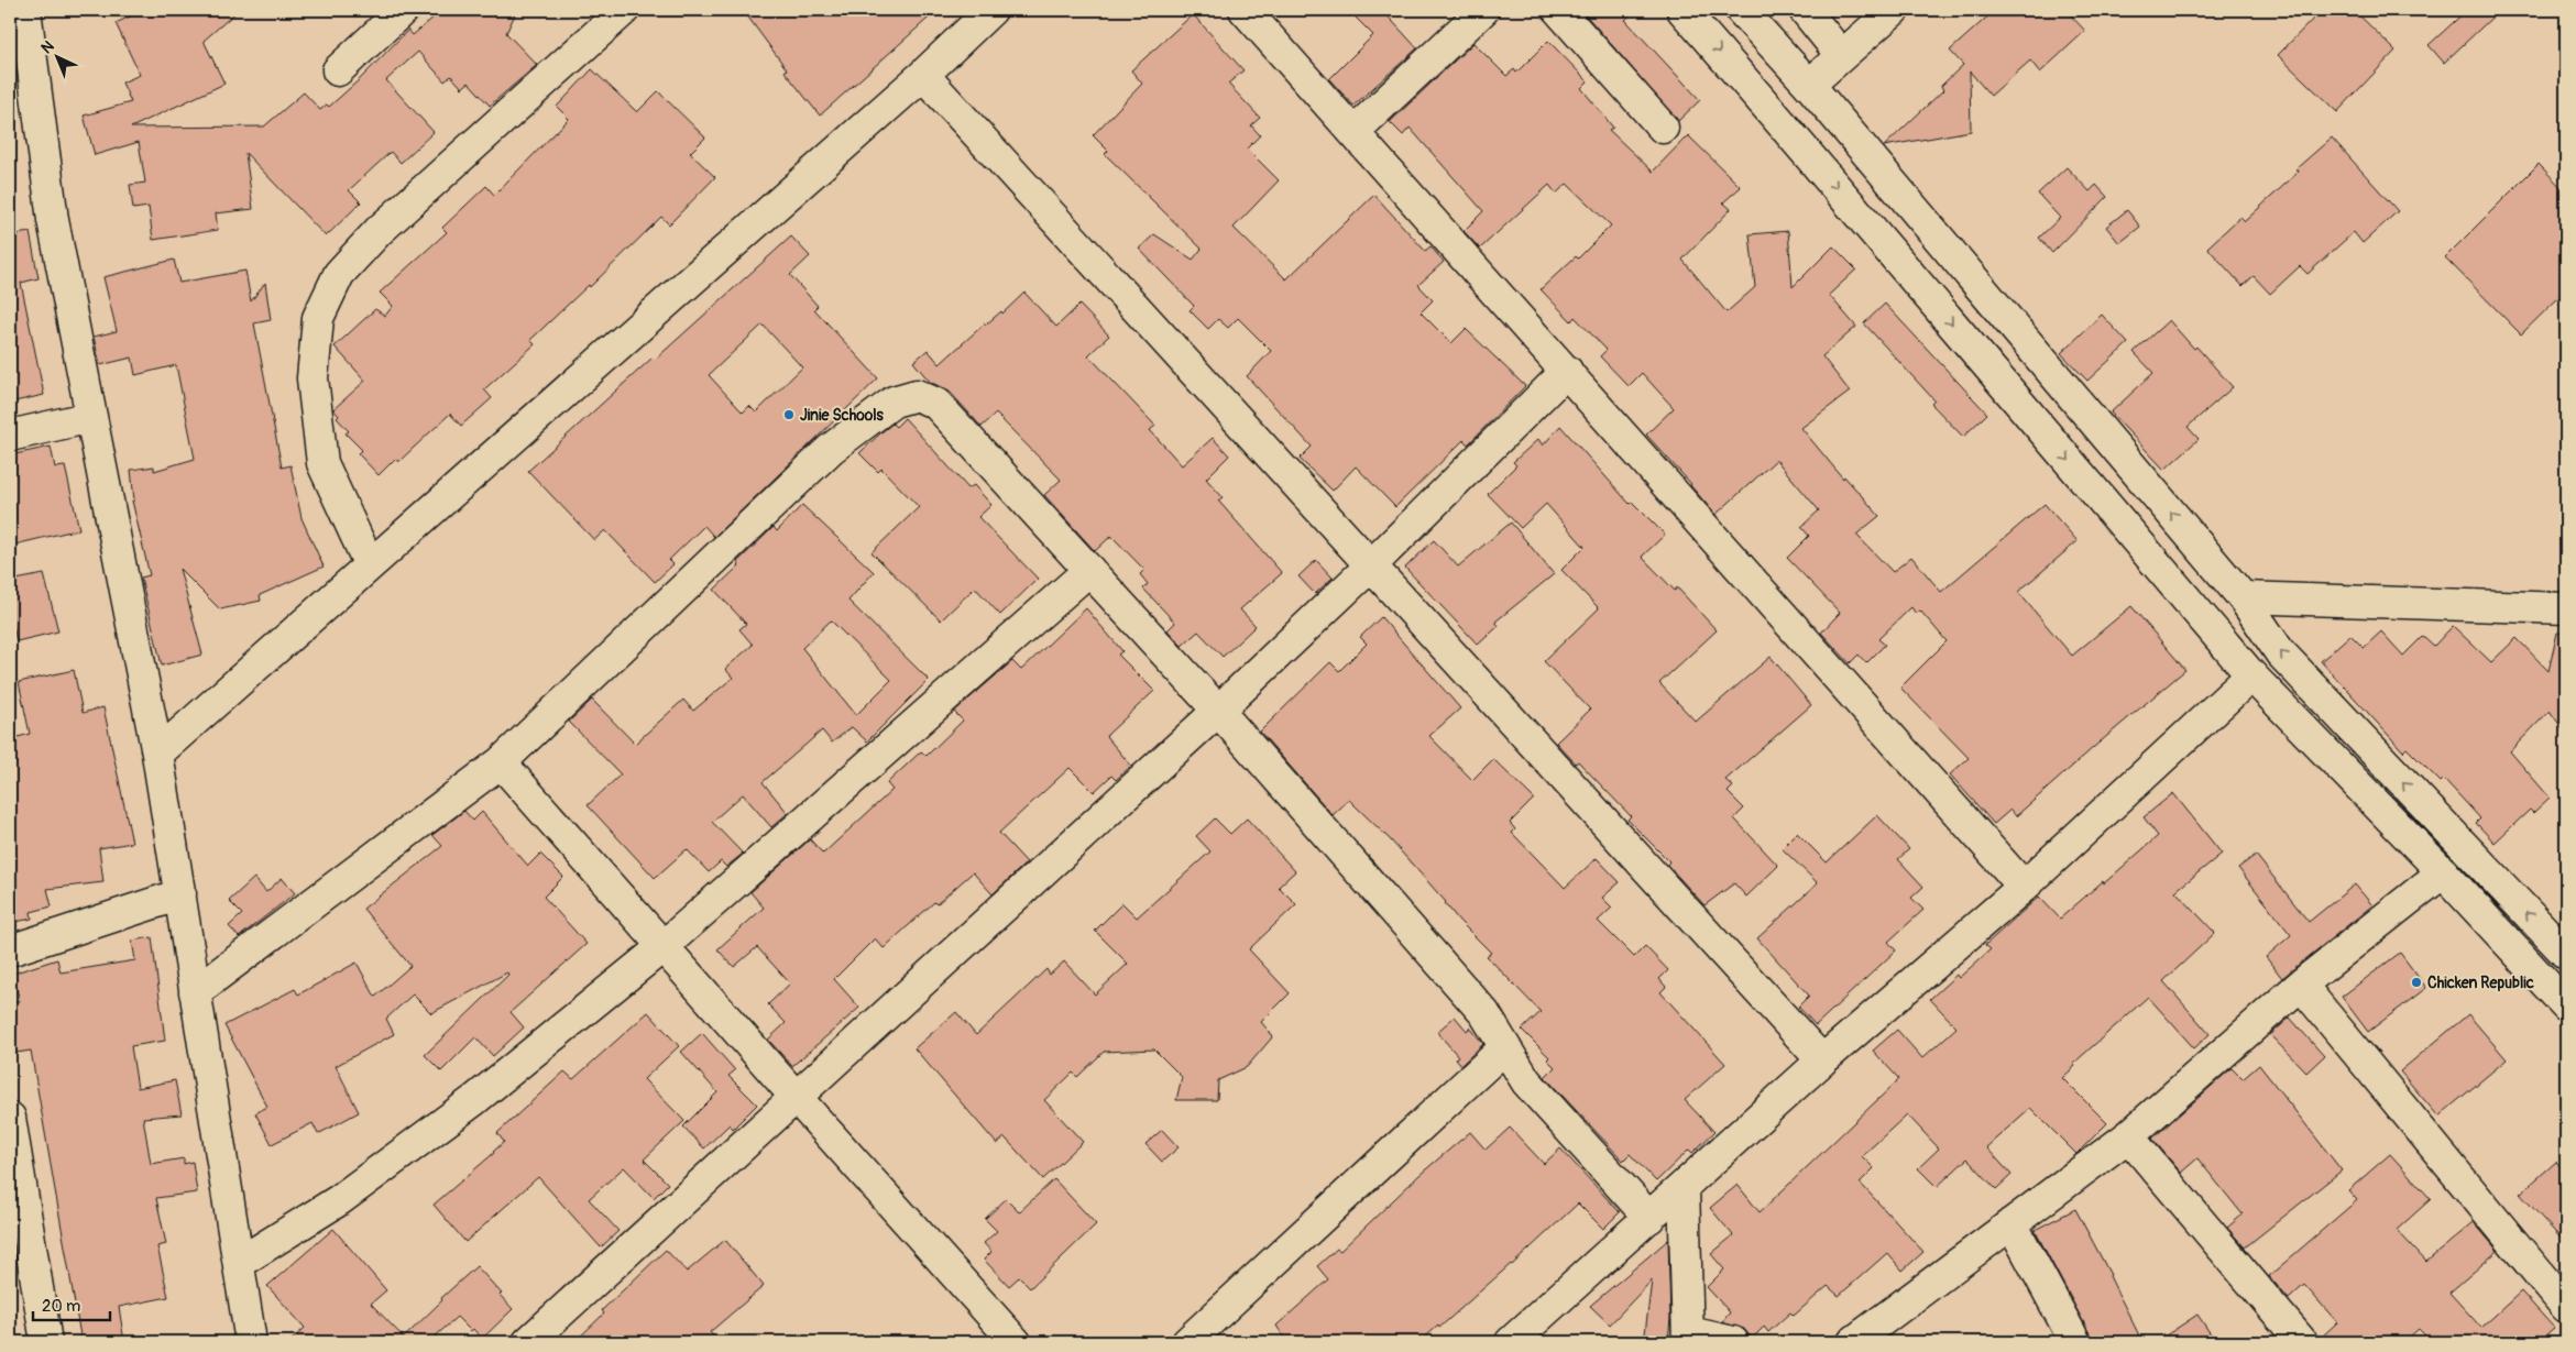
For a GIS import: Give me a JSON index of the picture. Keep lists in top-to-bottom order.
{
  "places": ["Jinie Schools", "Chicken Republic"],
  "scale_bar": "20 m",
  "north": "top left"
}
